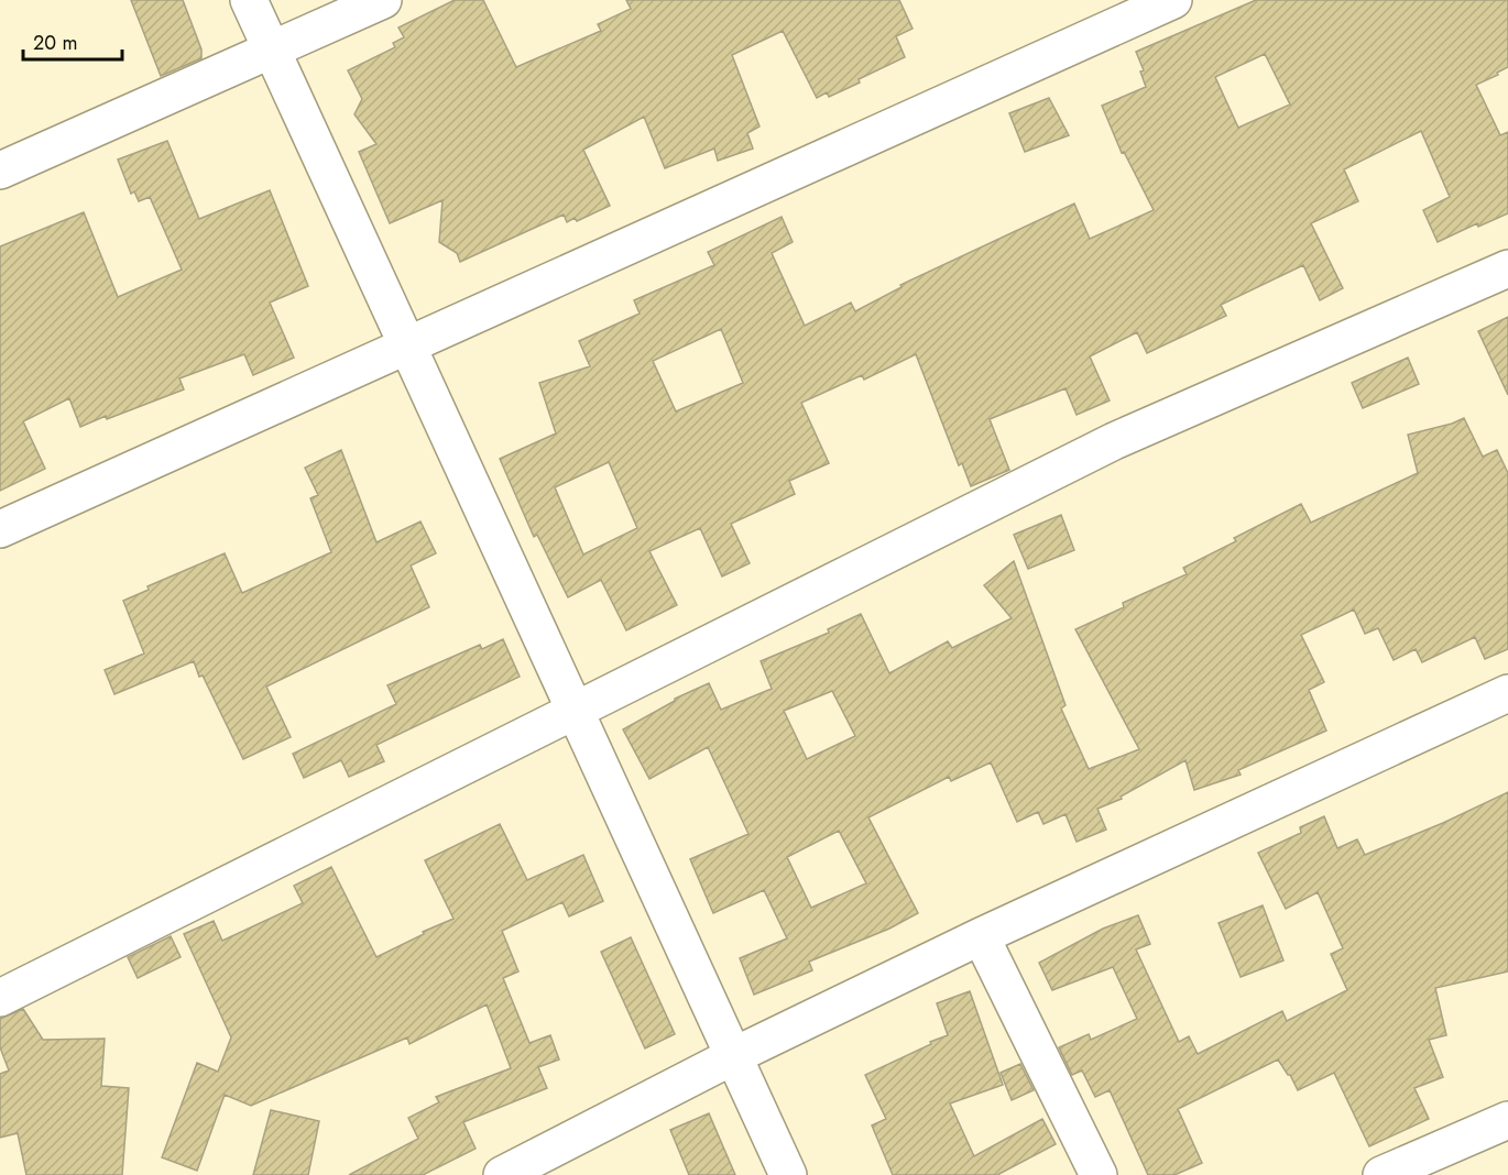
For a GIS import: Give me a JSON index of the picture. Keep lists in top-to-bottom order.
{
  "scale_bar": "20 m"
}
